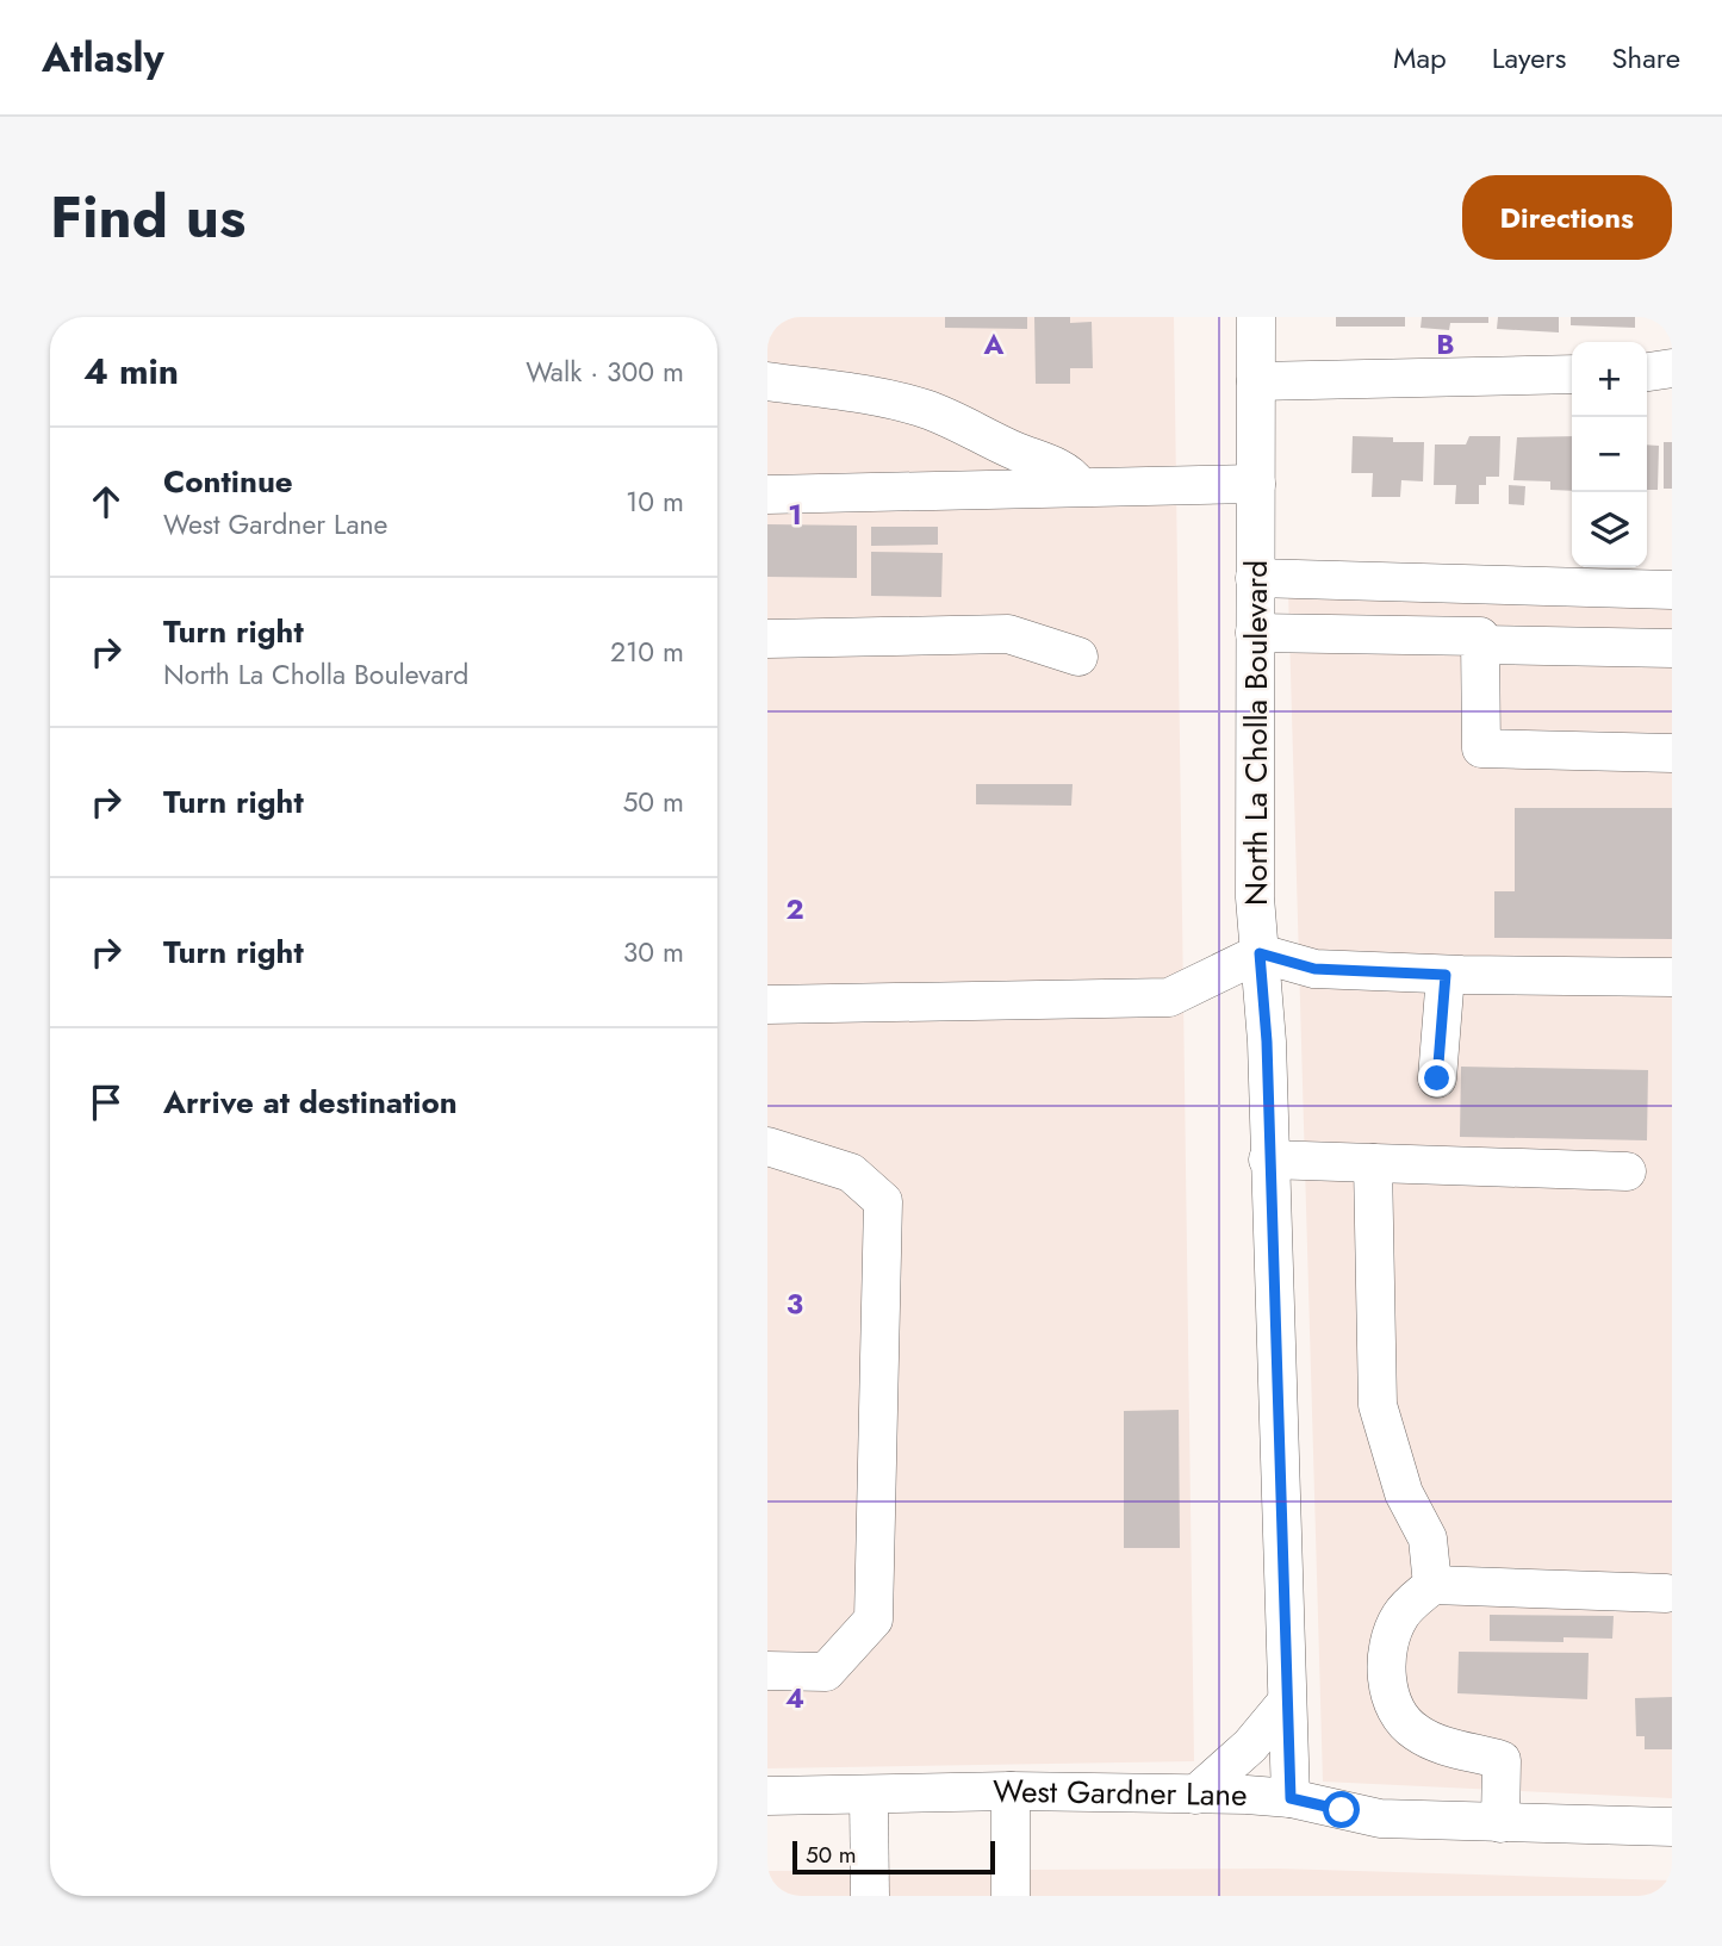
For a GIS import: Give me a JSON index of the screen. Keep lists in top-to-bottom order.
{
  "streets": {
    "street": ["North La Cholla Boulevard", "West Gardner Lane"]
  },
  "crossings": [
    ["North La Cholla Boulevard", "West Gardner Lane"]
  ],
  "scale_bar": "50 m",
  "page": {
    "header": "Atlasly",
    "nav": ["Map", "Layers", "Share"],
    "title": "Find us",
    "buttons": "Directions",
    "heading": ["4 min", "Walk · 300 m"],
    "map_buttons": ["+", "−"],
    "list": [
      ["Continue", "West Gardner Lane", "10 m"],
      ["Turn right", "North La Cholla Boulevard", "210 m"],
      ["Turn right", "50 m"],
      ["Turn right", "30 m"],
      "Arrive at destination"
    ],
    "scale": "50 m"
  },
  "grid": {
    "columns": ["A", "B"],
    "rows": [
      "1",
      "2",
      "3",
      "4"
    ]
  }
}
